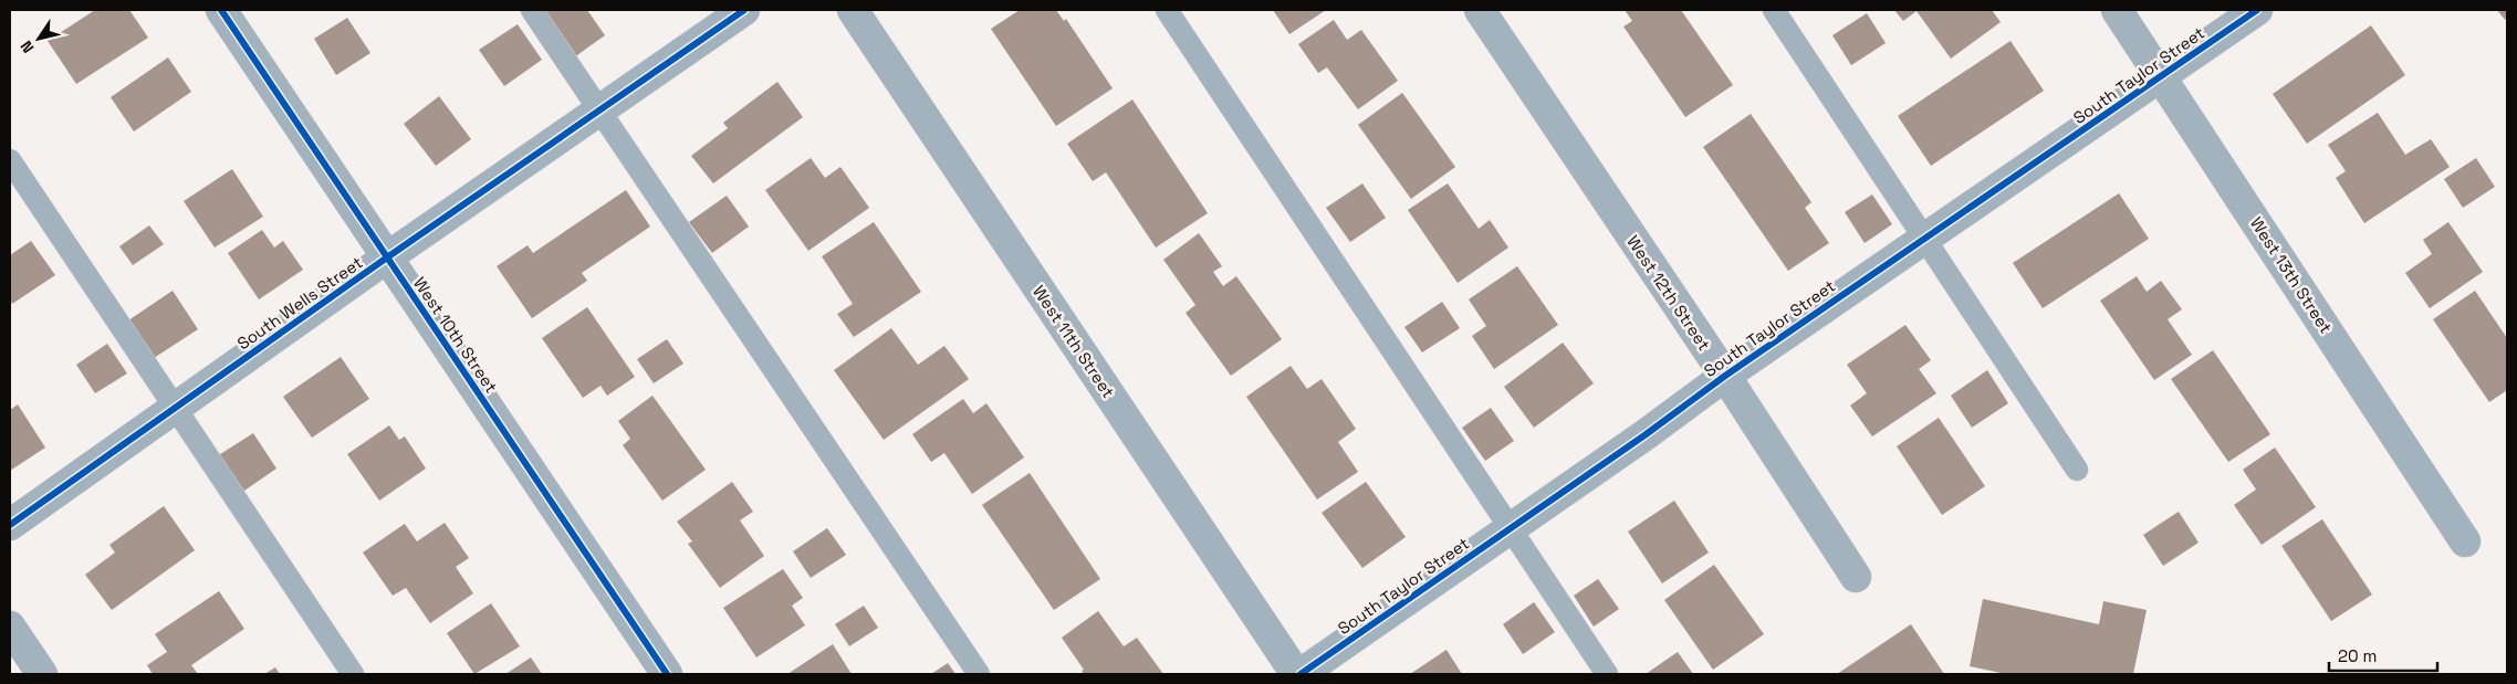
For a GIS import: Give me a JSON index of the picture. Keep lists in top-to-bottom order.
{
  "streets": {
    "street": [
      "South Taylor Street",
      "West 13th Street",
      "West 12th Street",
      "South Wells Street",
      "West 10th Street",
      "West 11th Street"
    ]
  },
  "crossings": [
    ["South Taylor Street", "West 13th Street"],
    ["South Taylor Street", "West 12th Street"],
    ["South Wells Street", "West 10th Street"]
  ],
  "scale_bar": "20 m",
  "north": "bottom left"
}
